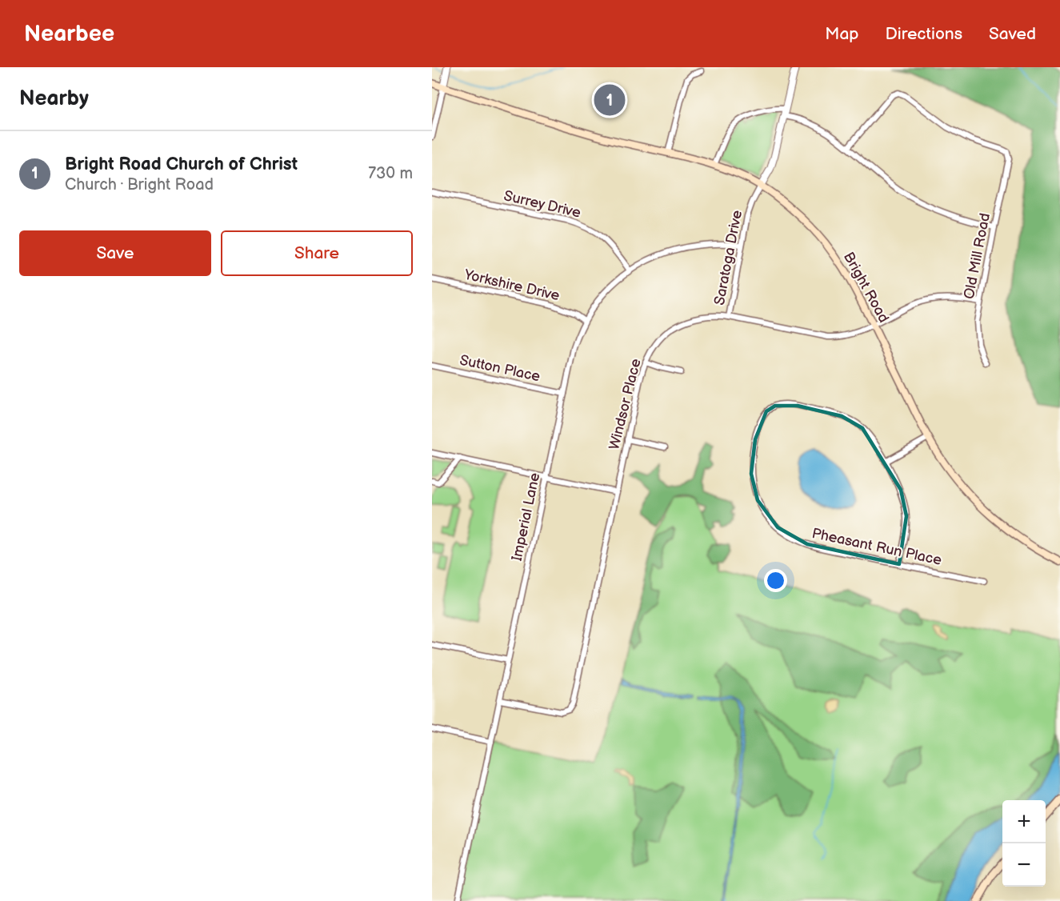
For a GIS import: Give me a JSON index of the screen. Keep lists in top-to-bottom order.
{
  "streets": {
    "main road": ["Bright Road"],
    "street": [
      "Surrey Drive",
      "Old Mill Road",
      "Saratoga Drive",
      "Yorkshire Drive",
      "Sutton Place",
      "Windsor Place",
      "Imperial Lane",
      "Pheasant Run Place"
    ]
  },
  "crossings": [
    ["Surrey Drive", "Imperial Lane"],
    ["Old Mill Road", "Windsor Place"],
    ["Saratoga Drive", "Bright Road"],
    ["Saratoga Drive", "Windsor Place"],
    ["Saratoga Drive", "Imperial Lane"],
    ["Yorkshire Drive", "Imperial Lane"],
    ["Bright Road", "Windsor Place"],
    ["Sutton Place", "Imperial Lane"],
    ["Windsor Place", "Imperial Lane"]
  ],
  "page": {
    "header": "Nearbee",
    "nav": ["Map", "Directions", "Saved"],
    "heading": "Nearby",
    "pins": "1",
    "list": [
      {
        "mark": "1",
        "name": "Bright Road Church of Christ",
        "note": "Church · Bright Road",
        "value": "730 m"
      }
    ],
    "buttons": ["Save", "Share"],
    "map_buttons": ["+", "−"]
  }
}
